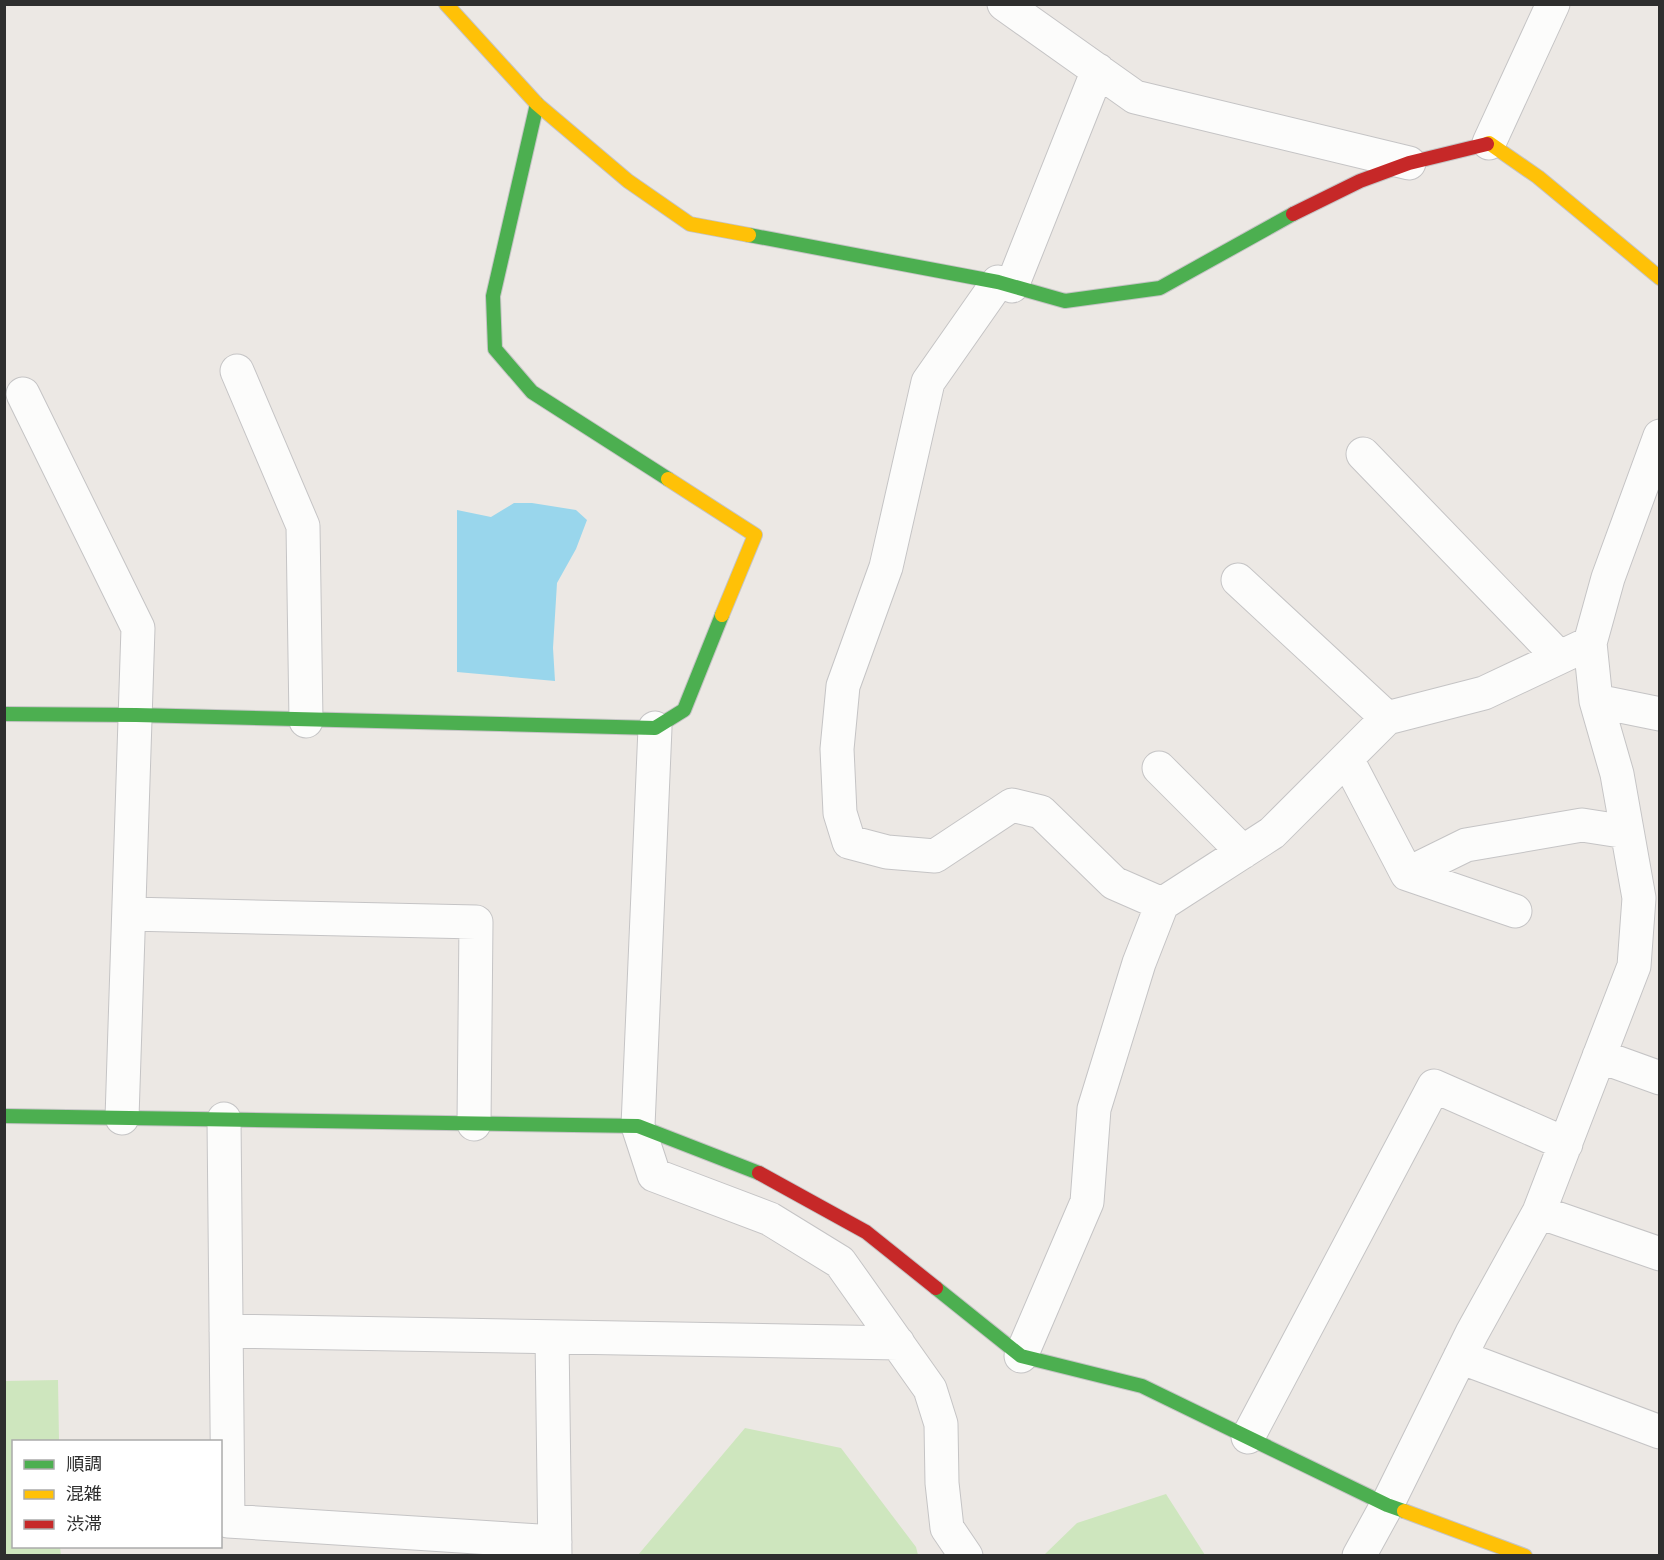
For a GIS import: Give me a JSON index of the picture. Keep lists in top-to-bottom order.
{
  "legend": ["順調", "混雑", "渋滞"]
}
